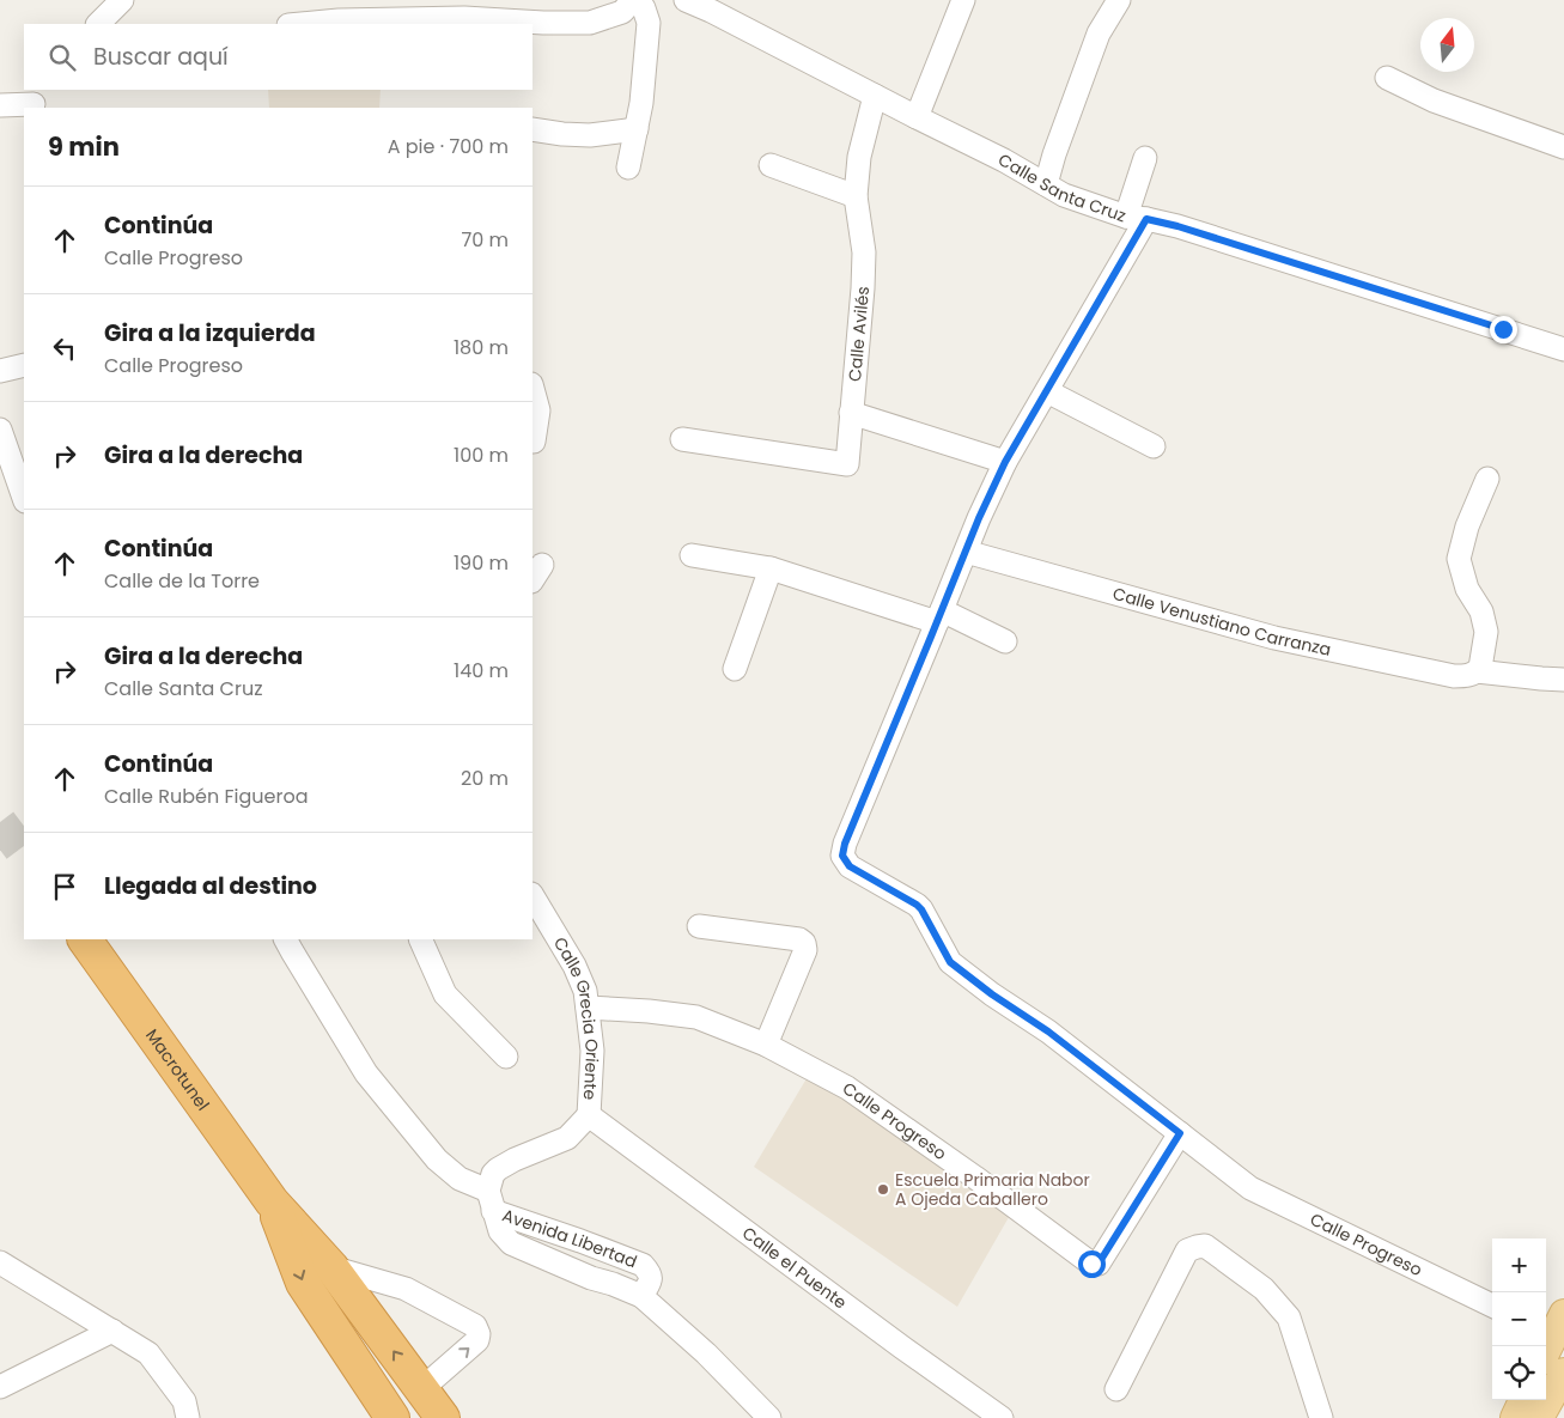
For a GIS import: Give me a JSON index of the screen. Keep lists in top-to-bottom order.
{
  "streets": {
    "highway": ["Macrotunel"],
    "street": [
      "Calle Santa Cruz",
      "Calle Avilés",
      "Calle Venustiano Carranza",
      "Calle Grecia Oriente",
      "Calle Progreso",
      "Avenida Libertad",
      "Calle el Puente"
    ]
  },
  "crossings": [
    ["Calle Santa Cruz", "Calle Avilés"],
    ["Calle Grecia Oriente", "Calle Progreso"],
    ["Calle Grecia Oriente", "Calle el Puente"]
  ],
  "places": ["Escuela Primaria Nabor A Ojeda Caballero"],
  "north": "top",
  "page": {
    "search": "Buscar aquí",
    "heading": ["9 min", "A pie · 700 m"],
    "list": [
      ["Continúa", "Calle Progreso", "70 m"],
      ["Gira a la izquierda", "Calle Progreso", "180 m"],
      ["Gira a la derecha", "100 m"],
      ["Continúa", "Calle de la Torre", "190 m"],
      ["Gira a la derecha", "Calle Santa Cruz", "140 m"],
      ["Continúa", "Calle Rubén Figueroa", "20 m"],
      "Llegada al destino"
    ],
    "map_buttons": ["+", "−"]
  }
}
